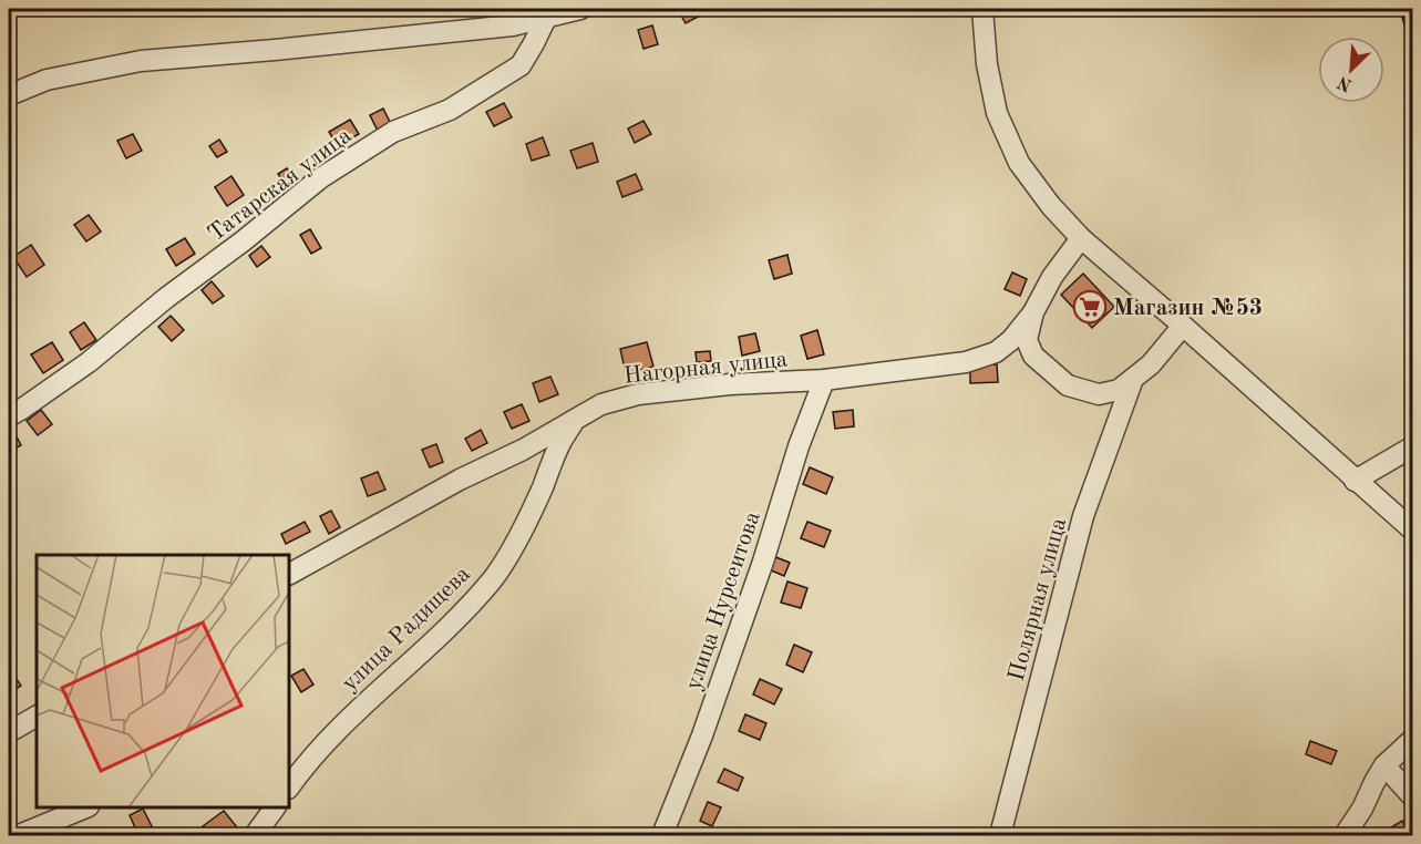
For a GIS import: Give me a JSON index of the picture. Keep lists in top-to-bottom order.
{
  "streets": {
    "street": [
      "Татарская улица",
      "Нагорная улица",
      "Полярная улица",
      "улица Нурсеитова",
      "улица Радищева"
    ]
  },
  "crossings": [
    ["Нагорная улица", "улица Нурсеитова"],
    ["Нагорная улица", "улица Радищева"]
  ],
  "places": {
    "supermarket": ["Магазин №53"]
  },
  "north": "bottom left"
}
